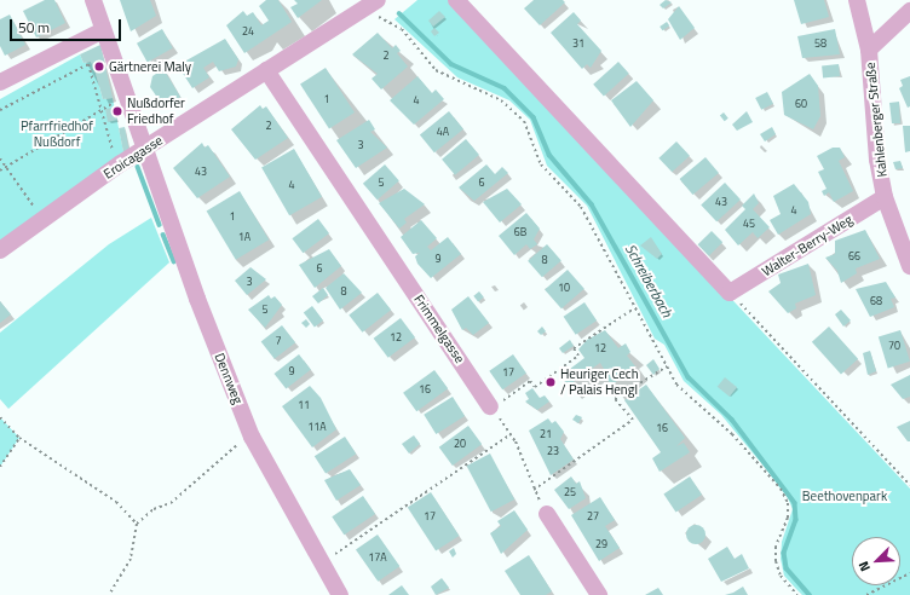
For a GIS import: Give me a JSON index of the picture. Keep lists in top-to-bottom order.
{
  "streets": {
    "street": [
      "Kahlenberger Straße",
      "Eroicagasse",
      "Walter-Berry-Weg",
      "Frimmelgasse",
      "Dennweg"
    ]
  },
  "crossings": [
    ["Kahlenberger Straße", "Walter-Berry-Weg"],
    ["Eroicagasse", "Frimmelgasse"],
    ["Eroicagasse", "Dennweg"]
  ],
  "water": ["Schreiberbach"],
  "parks": ["Pfarrfriedhof Nußdorf", "Beethovenpark"],
  "places": ["Gärtnerei Maly", "Nußdorfer Friedhof", "Heuriger Cech / Palais Hengl"],
  "house_numbers": [
    "24",
    "31",
    "58",
    "2",
    "1",
    "4",
    "60",
    "2",
    "4A",
    "3",
    "43",
    "5",
    "6",
    "4",
    "43",
    "4",
    "1",
    "45",
    "6B",
    "1A",
    "66",
    "9",
    "8",
    "6",
    "3",
    "10",
    "8",
    "68",
    "5",
    "12",
    "7",
    "70",
    "12",
    "9",
    "17",
    "16",
    "11",
    "11A",
    "16",
    "21",
    "20",
    "23",
    "25",
    "17",
    "27",
    "29",
    "17A"
  ],
  "scale_bar": "50 m",
  "north": "bottom left"
}
